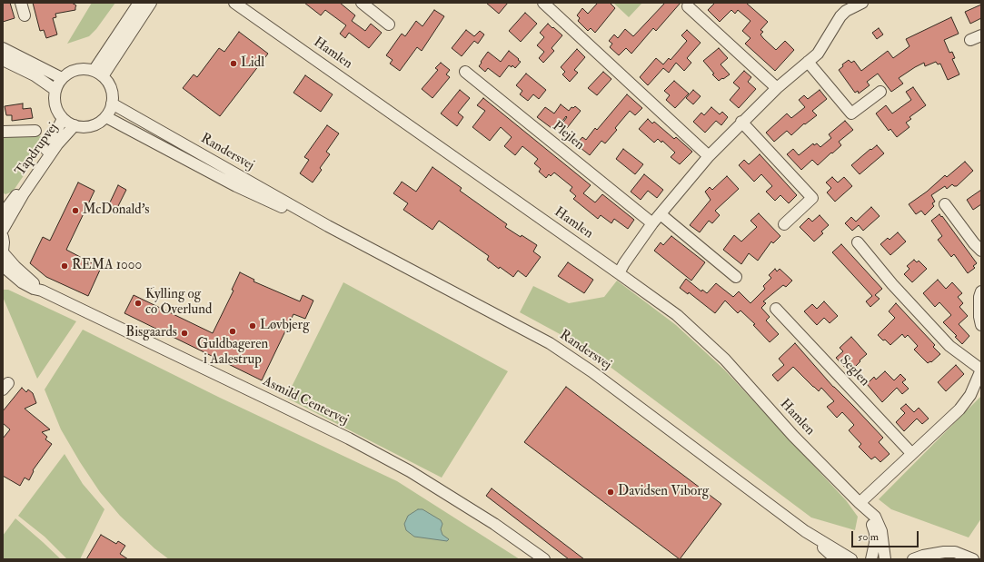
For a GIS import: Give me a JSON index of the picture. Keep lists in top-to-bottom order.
{
  "streets": {
    "street": [
      "Hamlen",
      "Plejlen",
      "Tapdrupvej",
      "Randersvej",
      "Seglen",
      "Asmild Centervej"
    ]
  },
  "crossings": [
    ["Tapdrupvej", "Randersvej"]
  ],
  "places": [
    "Lidl",
    "McDonald's",
    "REMA 1000",
    "Kylling og co Overlund",
    "Løvbjerg",
    "Guldbageren i Aalestrup",
    "Bisgaards",
    "Davidsen Viborg"
  ],
  "scale_bar": "50 m"
}
